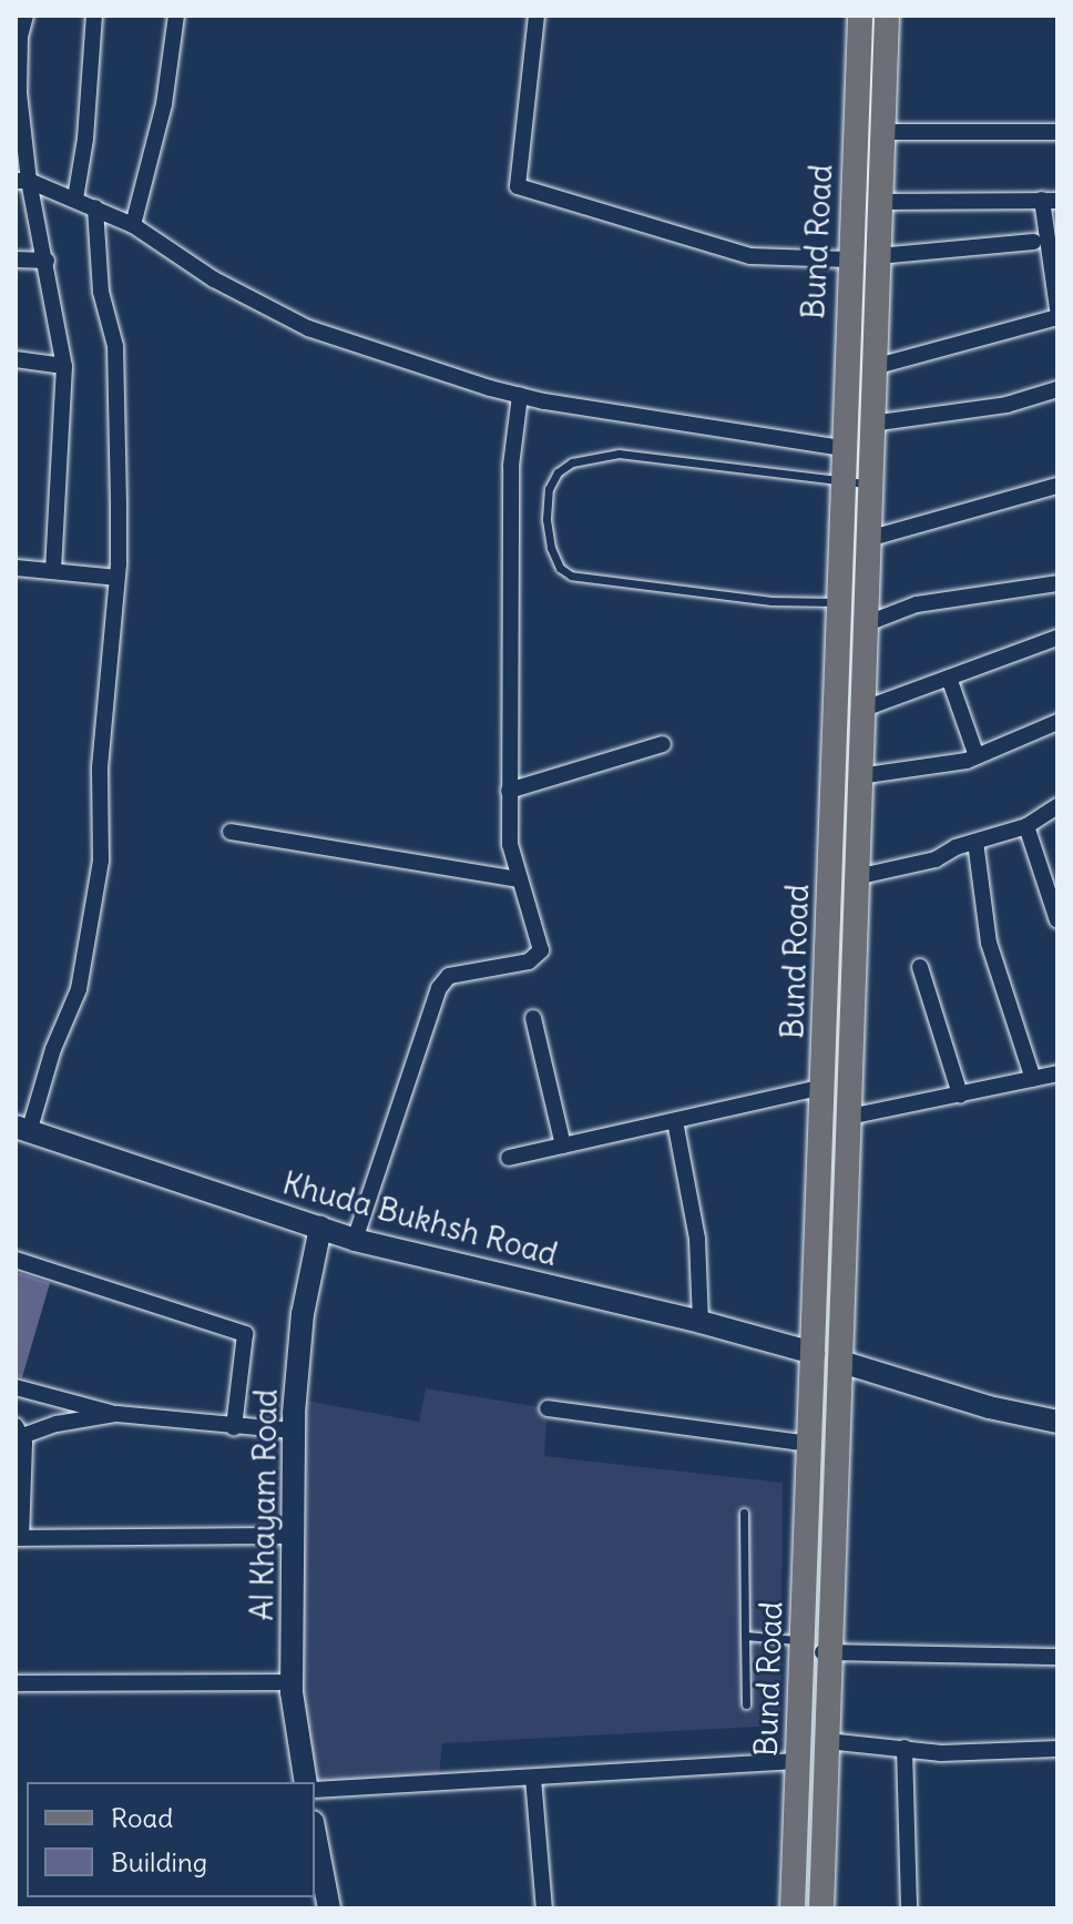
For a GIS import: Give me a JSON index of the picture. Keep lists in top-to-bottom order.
{
  "streets": {
    "main road": ["Bund Road"],
    "street": ["Khuda Bukhsh Road", "Al Khayam Road"]
  },
  "crossings": [
    ["Bund Road", "Khuda Bukhsh Road"],
    ["Khuda Bukhsh Road", "Al Khayam Road"]
  ],
  "legend": ["Road", "Building"]
}
